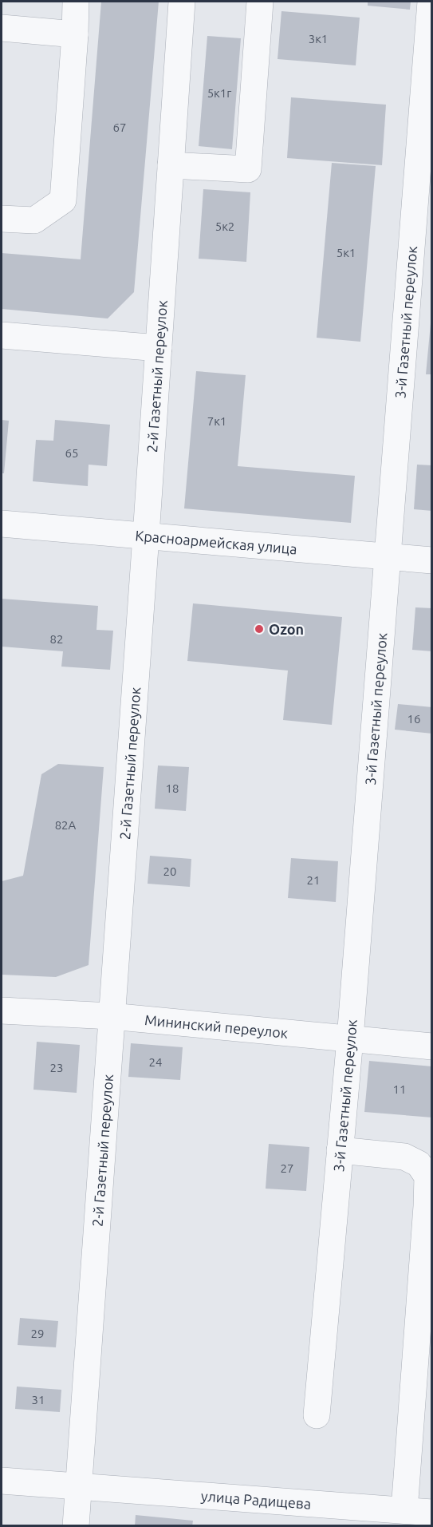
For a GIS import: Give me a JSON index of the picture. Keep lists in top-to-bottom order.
{
  "streets": {
    "street": [
      "3-й Газетный переулок",
      "2-й Газетный переулок",
      "Красноармейская улица",
      "Мининский переулок",
      "улица Радищева"
    ]
  },
  "crossings": [
    ["3-й Газетный переулок", "Красноармейская улица"],
    ["3-й Газетный переулок", "Мининский переулок"],
    ["2-й Газетный переулок", "Красноармейская улица"],
    ["2-й Газетный переулок", "Мининский переулок"],
    ["2-й Газетный переулок", "улица Радищева"]
  ],
  "places": ["Ozon"],
  "house_numbers": [
    "3к1",
    "5к1г",
    "67",
    "5к2",
    "5к1",
    "7к1",
    "65",
    "82",
    "16",
    "18",
    "82А",
    "20",
    "21",
    "24",
    "23",
    "11",
    "27",
    "29",
    "31"
  ]
}
